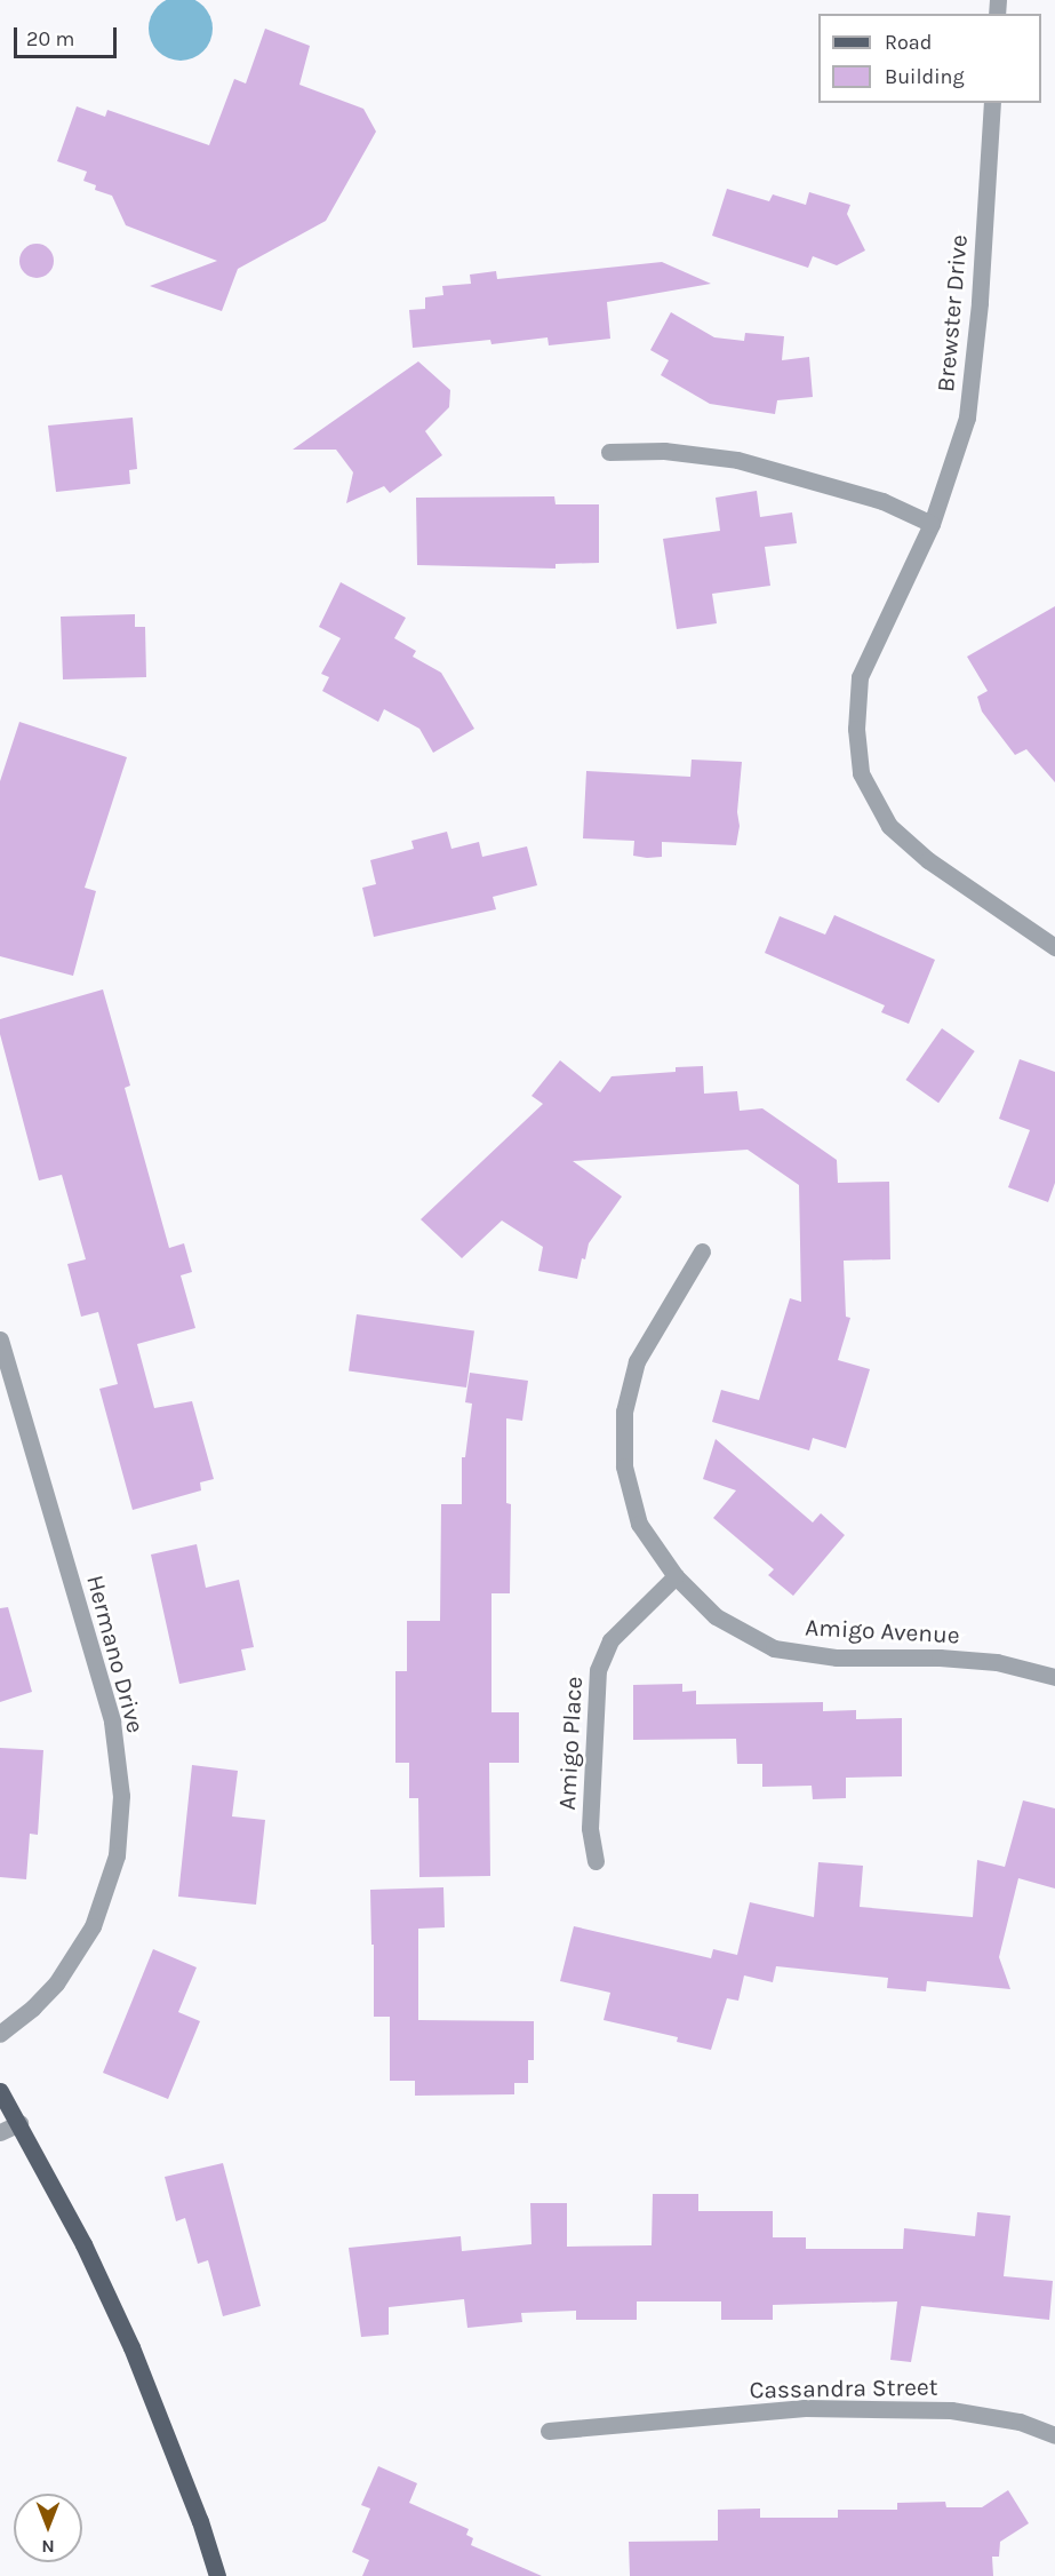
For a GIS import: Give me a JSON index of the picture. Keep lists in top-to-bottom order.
{
  "streets": {
    "street": [
      "Brewster Drive",
      "Amigo Avenue",
      "Hermano Drive",
      "Amigo Place",
      "Cassandra Street"
    ]
  },
  "crossings": [
    ["Amigo Avenue", "Amigo Place"]
  ],
  "legend": ["Road", "Building"],
  "scale_bar": "20 m",
  "north": "bottom"
}
